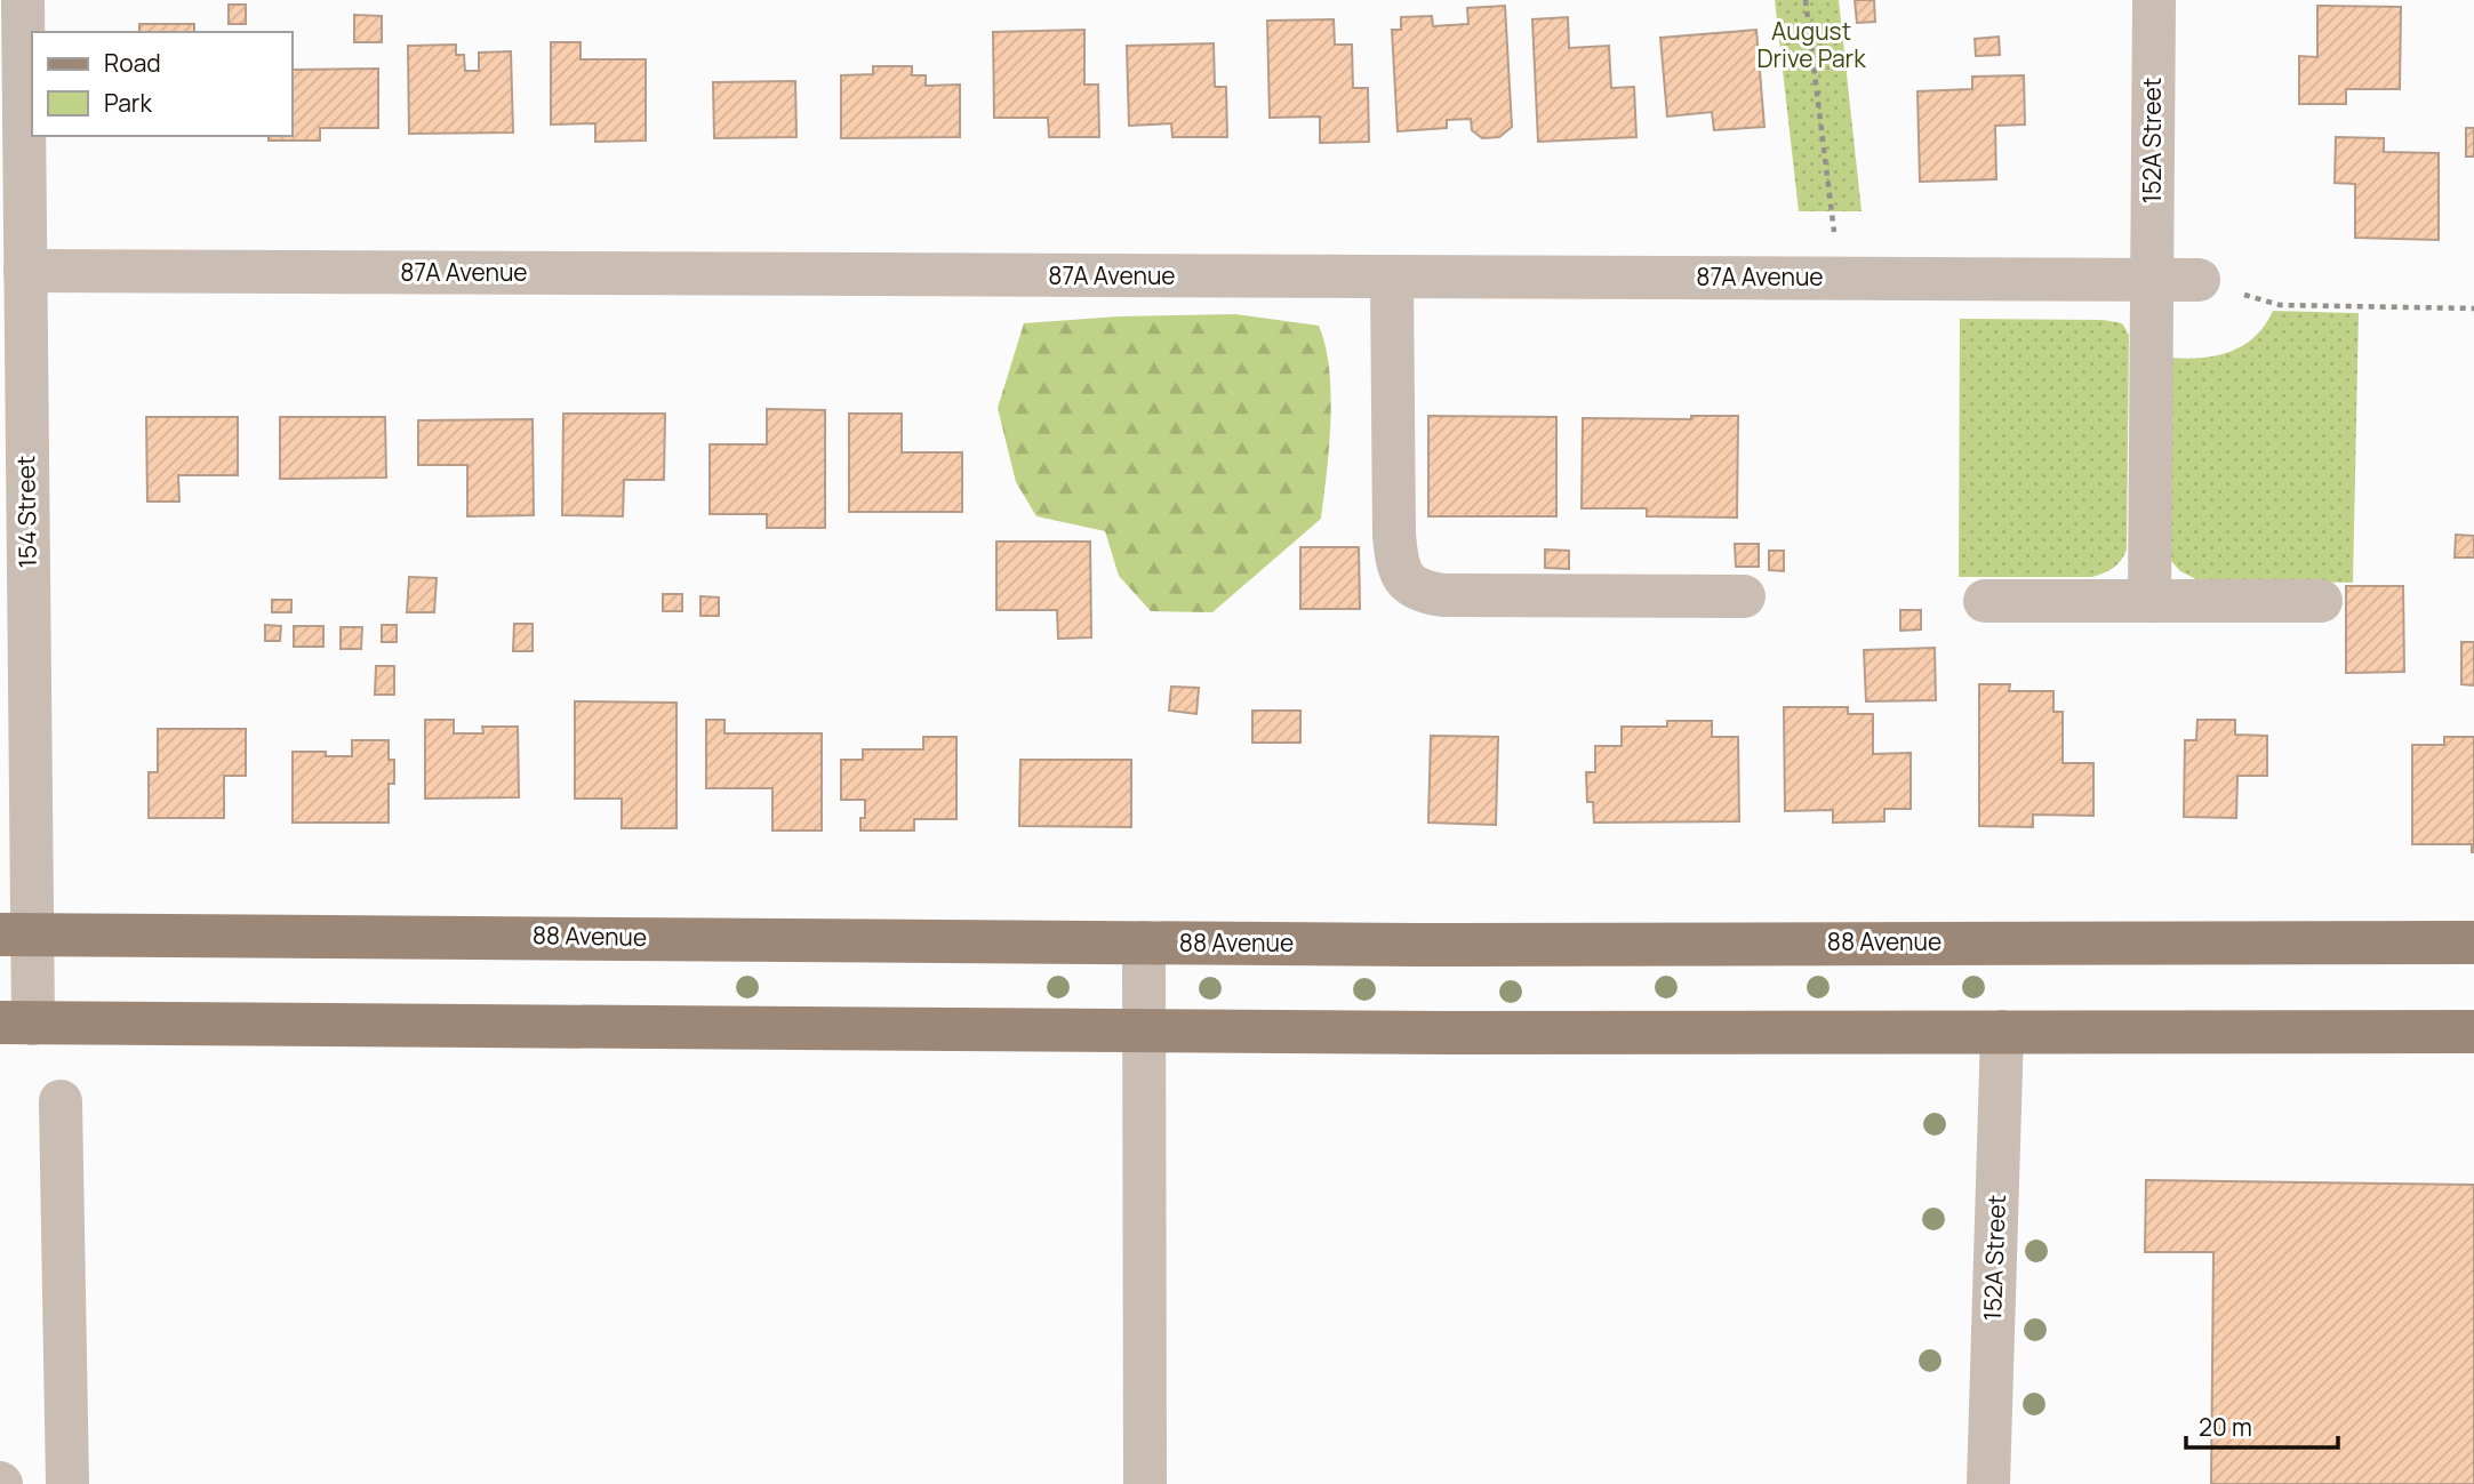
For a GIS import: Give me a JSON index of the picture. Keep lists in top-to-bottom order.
{
  "streets": {
    "main road": ["88 Avenue"],
    "street": ["152A Street", "87A Avenue", "154 Street"]
  },
  "crossings": [
    ["152A Street", "87A Avenue"],
    ["87A Avenue", "154 Street"],
    ["154 Street", "88 Avenue"]
  ],
  "parks": ["August Drive Park"],
  "legend": ["Road", "Park"],
  "scale_bar": "20 m"
}
